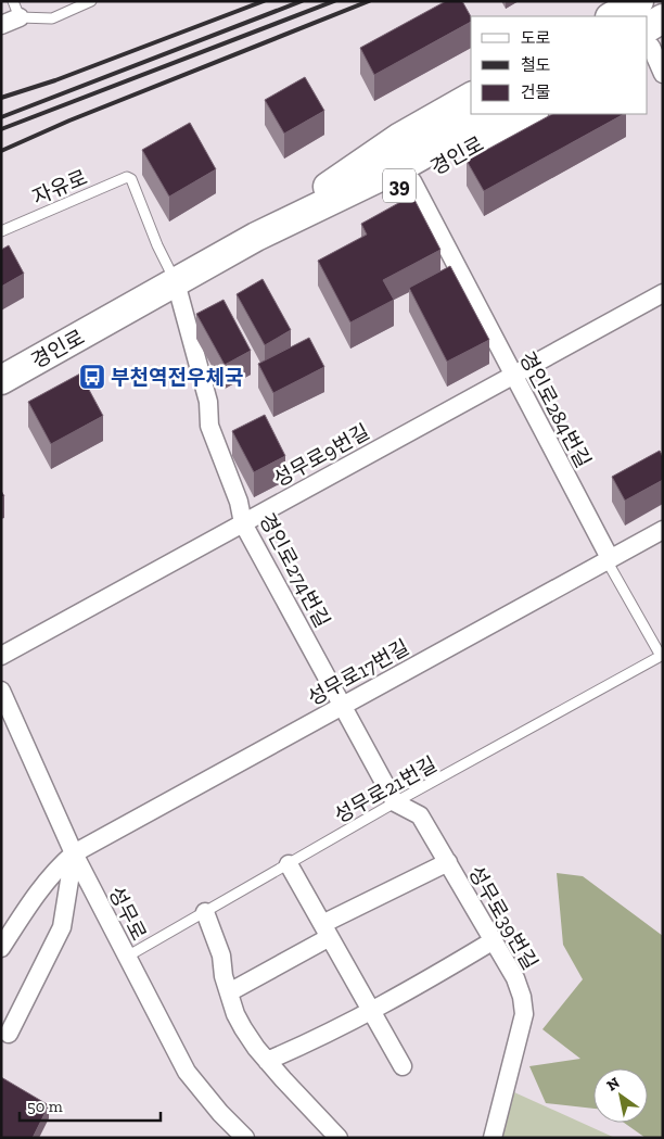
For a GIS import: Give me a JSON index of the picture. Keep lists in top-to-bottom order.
{
  "streets": {
    "main road": ["경인로", "39"],
    "street": [
      "경인로284번길",
      "성무로9번길",
      "경인로274번길",
      "성무로17번길",
      "성무로",
      "성무로39번길"
    ],
    "lane": ["자유로", "성무로21번길"]
  },
  "crossings": [
    ["경인로", "자유로"],
    ["경인로", "경인로284번길"],
    ["경인로", "경인로274번길"],
    ["자유로", "경인로274번길"],
    ["경인로284번길", "성무로9번길"],
    ["경인로284번길", "성무로17번길"],
    ["경인로284번길", "성무로21번길"],
    ["성무로9번길", "경인로274번길"],
    ["경인로274번길", "성무로17번길"],
    ["경인로274번길", "성무로21번길"],
    ["경인로274번길", "성무로39번길"],
    ["성무로17번길", "성무로"],
    ["성무로21번길", "성무로"],
    ["성무로21번길", "성무로39번길"]
  ],
  "places": {
    "bus stop": ["부천역전우체국"]
  },
  "legend": ["도로", "철도", "건물"],
  "scale_bar": "50 m",
  "north": "top left"
}
